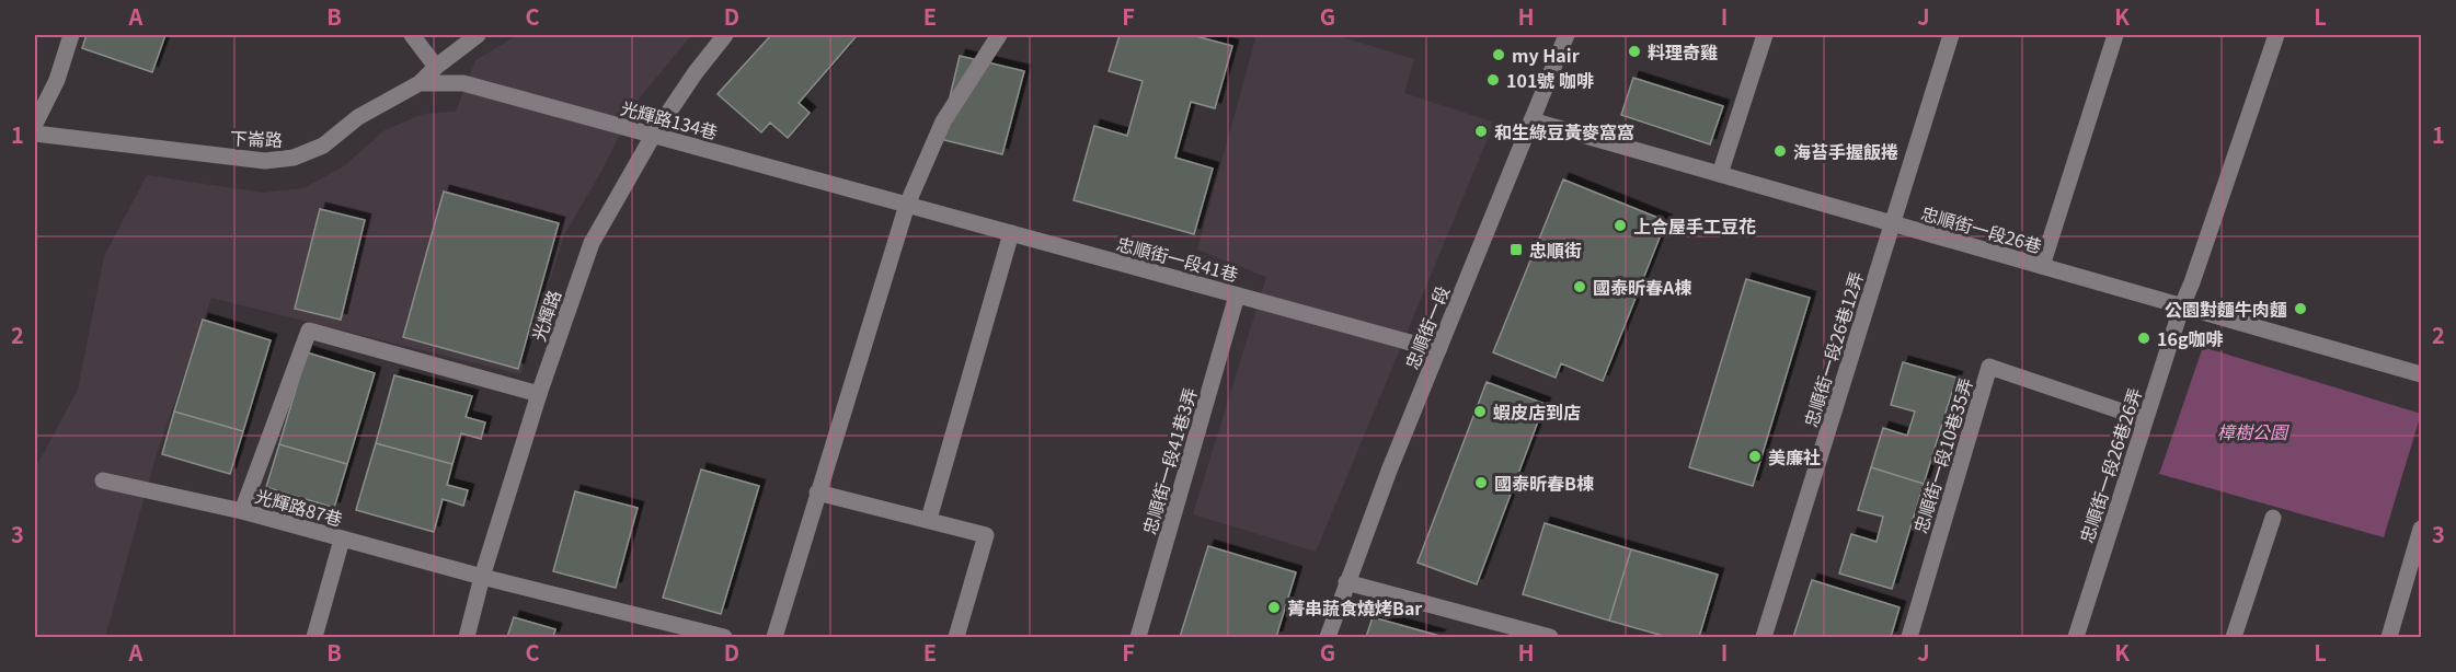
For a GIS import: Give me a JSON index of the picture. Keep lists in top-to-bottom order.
{
  "streets": {
    "street": [
      "光輝路134巷",
      "下崙路",
      "忠順街一段26巷",
      "忠順街一段41巷",
      "光輝路",
      "忠順街一段",
      "忠順街一段26巷12弄",
      "忠順街一段10巷35弄",
      "忠順街一段41巷3弄",
      "忠順街一段26巷26弄",
      "光輝路87巷"
    ]
  },
  "crossings": [
    ["光輝路134巷", "下崙路"],
    ["光輝路134巷", "忠順街一段41巷"],
    ["光輝路134巷", "光輝路"],
    ["忠順街一段26巷", "忠順街一段"],
    ["忠順街一段26巷", "忠順街一段26巷12弄"],
    ["忠順街一段26巷", "忠順街一段26巷26弄"],
    ["忠順街一段41巷", "忠順街一段"],
    ["忠順街一段41巷", "忠順街一段41巷3弄"],
    ["光輝路", "光輝路87巷"],
    ["忠順街一段10巷35弄", "忠順街一段26巷26弄"]
  ],
  "parks": ["樟樹公園"],
  "places": {
    "other": [
      "料理奇雞",
      "my Hair",
      "101號 咖啡",
      "和生綠豆黃麥窩窩",
      "海苔手握飯捲",
      "上合屋手工豆花",
      "國泰昕春A棟",
      "公園對麵牛肉麵",
      "16g咖啡",
      "蝦皮店到店",
      "美廉社",
      "國泰昕春B棟",
      "菁串蔬食燒烤Bar"
    ],
    "transit": ["忠順街"]
  },
  "grid": {
    "columns": [
      "A",
      "B",
      "C",
      "D",
      "E",
      "F",
      "G",
      "H",
      "I",
      "J",
      "K",
      "L"
    ],
    "rows": ["1", "2", "3"]
  }
}
